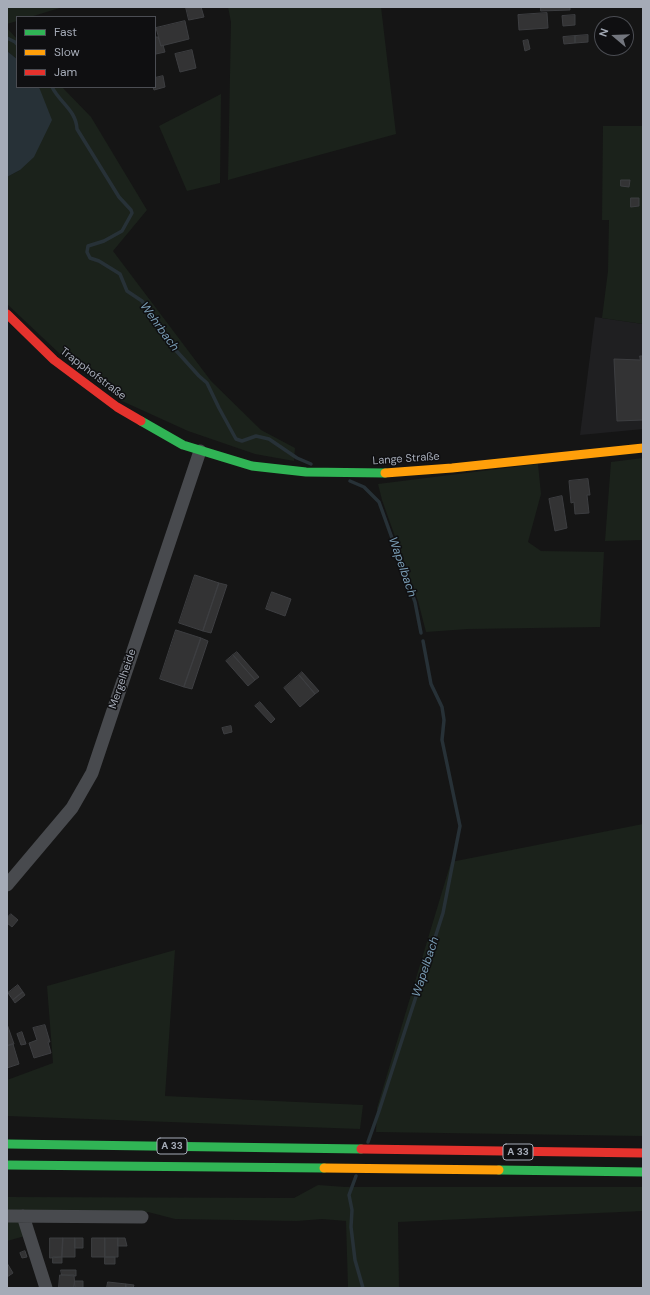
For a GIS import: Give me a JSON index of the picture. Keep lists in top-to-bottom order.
{
  "streets": {
    "main road": ["Trapphofstraße", "Lange Straße", "A 33"],
    "street": ["Mergelheide"]
  },
  "crossings": [
    ["Trapphofstraße", "Lange Straße"],
    ["Lange Straße", "Mergelheide"]
  ],
  "water": ["Wehrbach", "Wapelbach"],
  "legend": ["Fast", "Slow", "Jam"],
  "north": "left"
}
